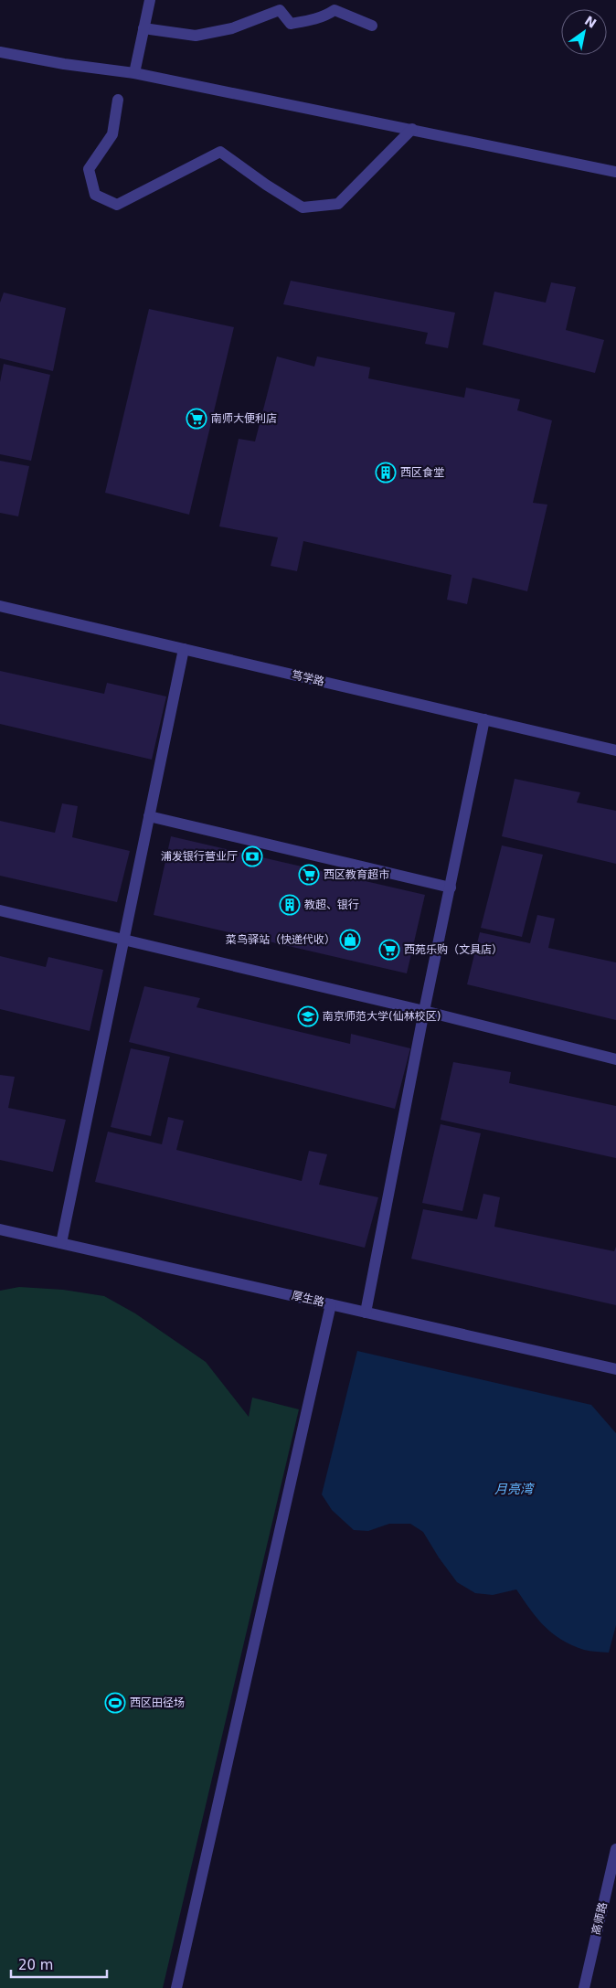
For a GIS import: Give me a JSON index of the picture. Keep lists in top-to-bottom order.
{
  "streets": {
    "street": ["笃学路", "厚生路", "高师路"]
  },
  "water": ["月亮湾"],
  "places": {
    "supermarket": ["南师大便利店", "西区教育超市", "西苑乐购（文具店）"],
    "building": ["西区食堂", "教超、银行"],
    "bank": ["浦发银行营业厅"],
    "shop": ["菜鸟驿站（快递代收）"],
    "school or university": ["南京师范大学(仙林校区)"],
    "sports": ["西区田径场"]
  },
  "scale_bar": "20 m",
  "north": "top right"
}
